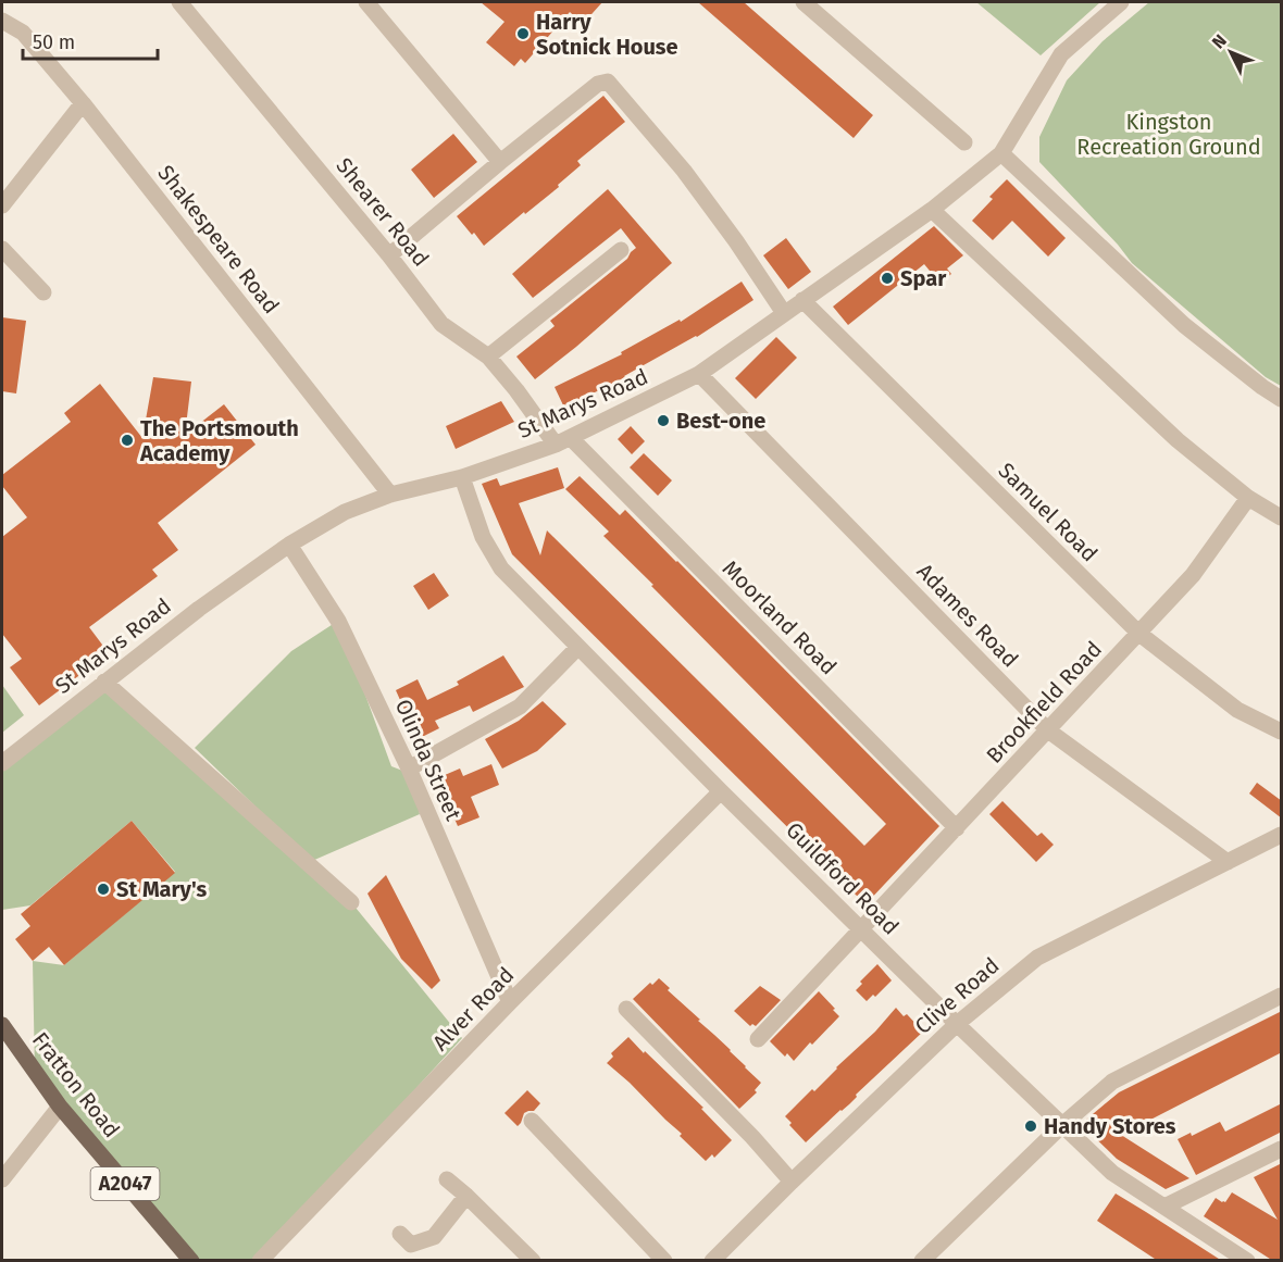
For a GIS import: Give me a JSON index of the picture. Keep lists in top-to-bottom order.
{
  "streets": {
    "main road": ["Fratton Road", "A2047"],
    "street": [
      "Shearer Road",
      "Shakespeare Road",
      "St Marys Road",
      "Samuel Road",
      "Adames Road",
      "Moorland Road",
      "Brookfield Road",
      "Olinda Street",
      "Guildford Road",
      "Clive Road",
      "Alver Road"
    ]
  },
  "crossings": [
    ["Shearer Road", "St Marys Road"],
    ["Shearer Road", "Moorland Road"],
    ["Shakespeare Road", "St Marys Road"],
    ["St Marys Road", "Samuel Road"],
    ["St Marys Road", "Adames Road"],
    ["St Marys Road", "Moorland Road"],
    ["St Marys Road", "Olinda Street"],
    ["St Marys Road", "Guildford Road"],
    ["Samuel Road", "Brookfield Road"],
    ["Adames Road", "Brookfield Road"],
    ["Adames Road", "Clive Road"],
    ["Moorland Road", "Brookfield Road"],
    ["Brookfield Road", "Guildford Road"],
    ["Olinda Street", "Alver Road"],
    ["Guildford Road", "Clive Road"],
    ["Guildford Road", "Alver Road"]
  ],
  "parks": ["Kingston Recreation Ground"],
  "places": [
    "Harry Sotnick House",
    "Spar",
    "Best-one",
    "The Portsmouth Academy",
    "St Mary's",
    "Handy Stores"
  ],
  "scale_bar": "50 m",
  "north": "top left"
}
